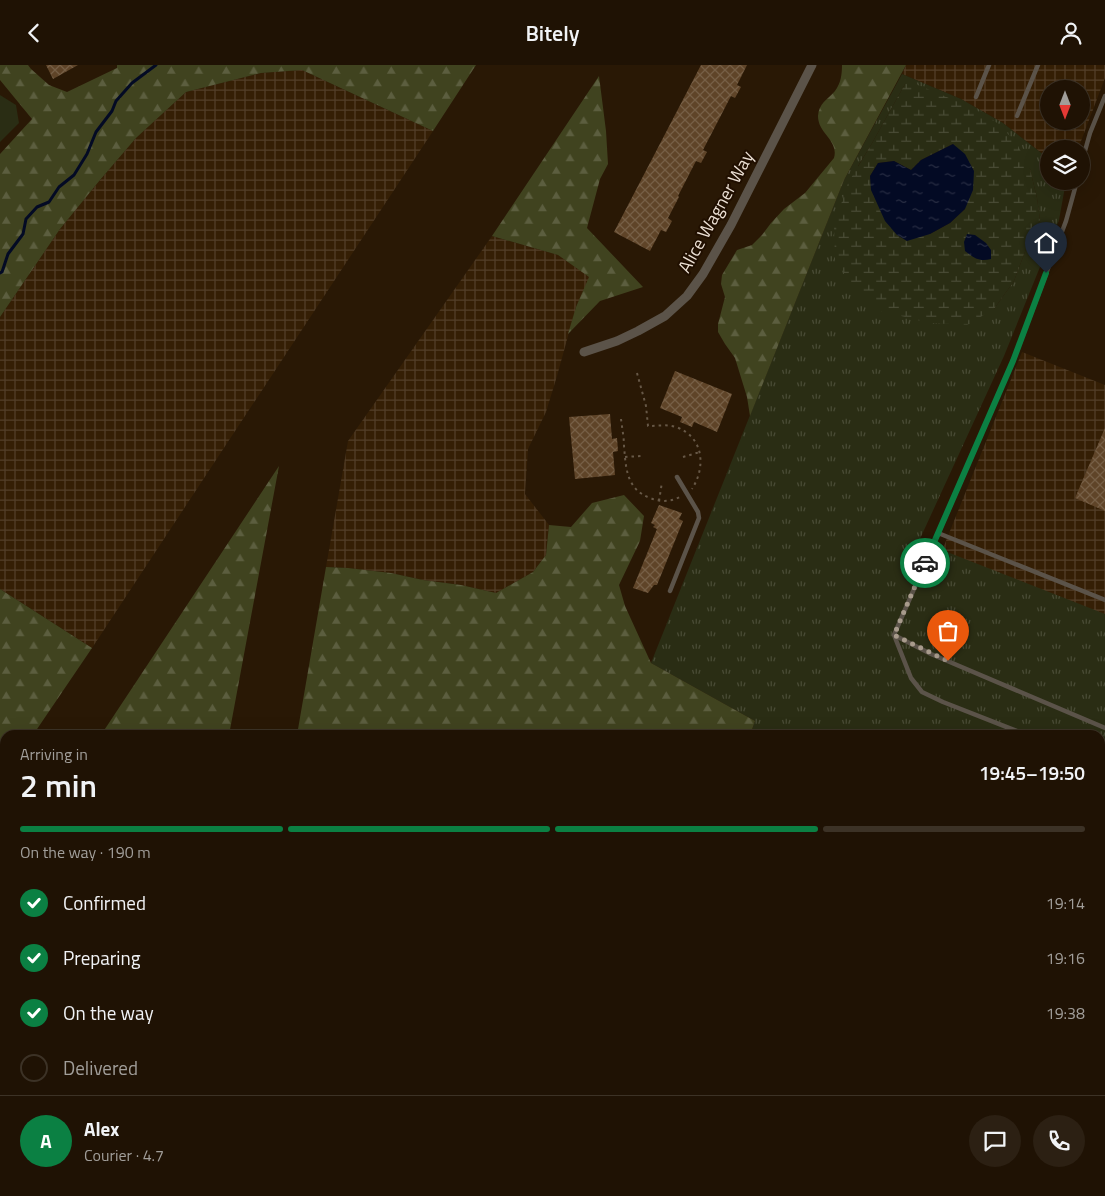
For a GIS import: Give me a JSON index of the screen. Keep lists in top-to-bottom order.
{
  "streets": {
    "street": ["Alice Wagner Way"]
  },
  "north": "bottom",
  "page": {
    "header": "Bitely",
    "heading": ["2 min", "Arriving in", "19:45–19:50"],
    "panel": ["Alex", "Courier · 4.7"],
    "bar": "On the way · 190 m",
    "list": [
      ["Confirmed", "19:14"],
      ["Preparing", "19:16"],
      ["On the way", "19:38"],
      "Delivered"
    ],
    "round": "A"
  }
}
